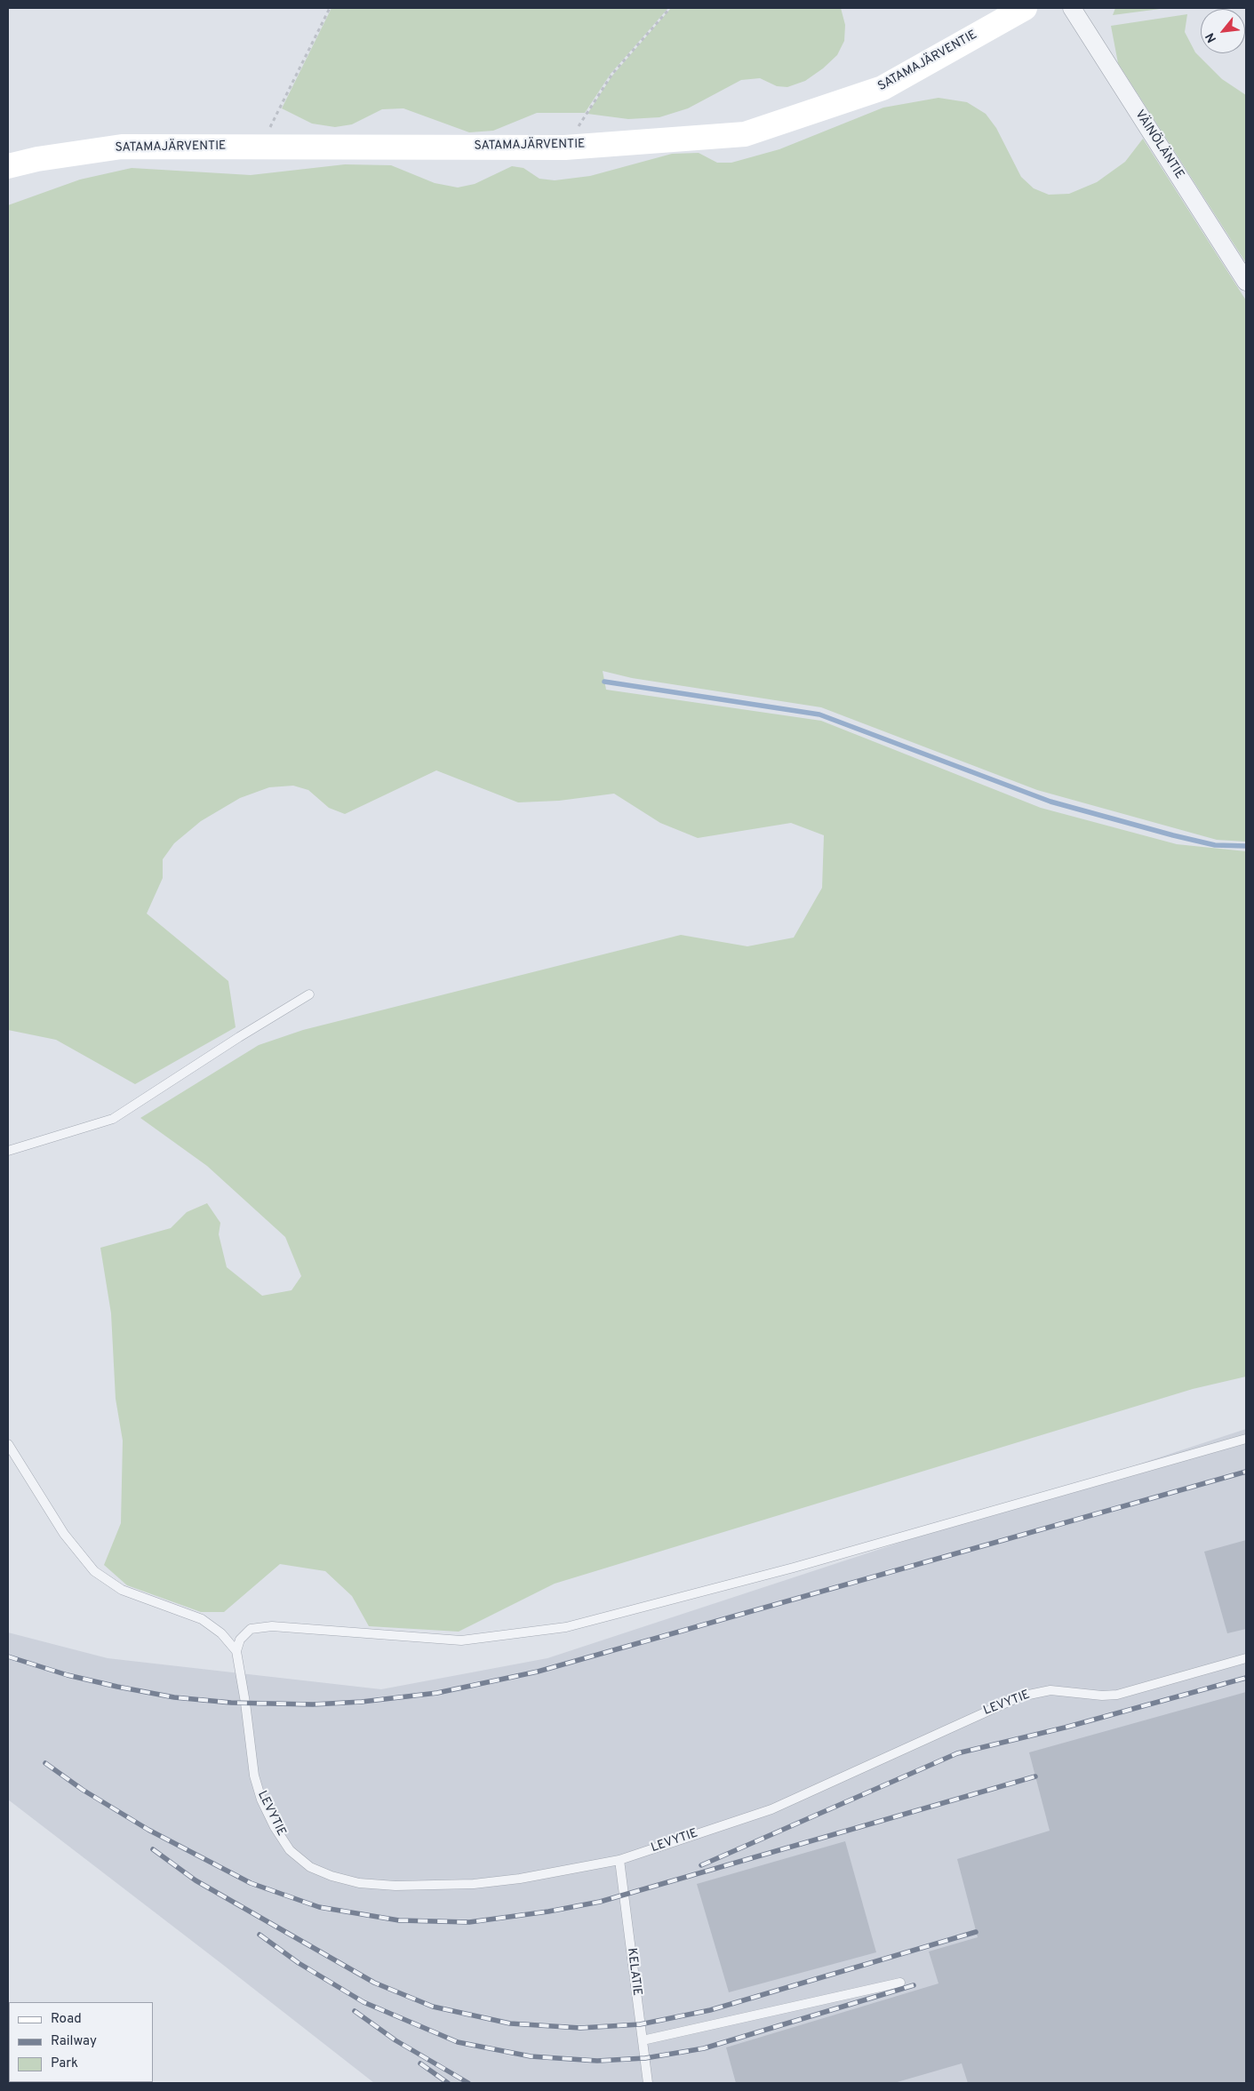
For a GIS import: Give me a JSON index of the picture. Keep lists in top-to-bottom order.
{
  "streets": {
    "street": ["SATAMAJÄRVENTIE", "VÄINÖLÄNTIE"],
    "lane": ["LEVYTIE", "KELATIE"]
  },
  "crossings": [
    ["LEVYTIE", "KELATIE"]
  ],
  "legend": ["Road", "Railway", "Park"],
  "north": "bottom left"
}
